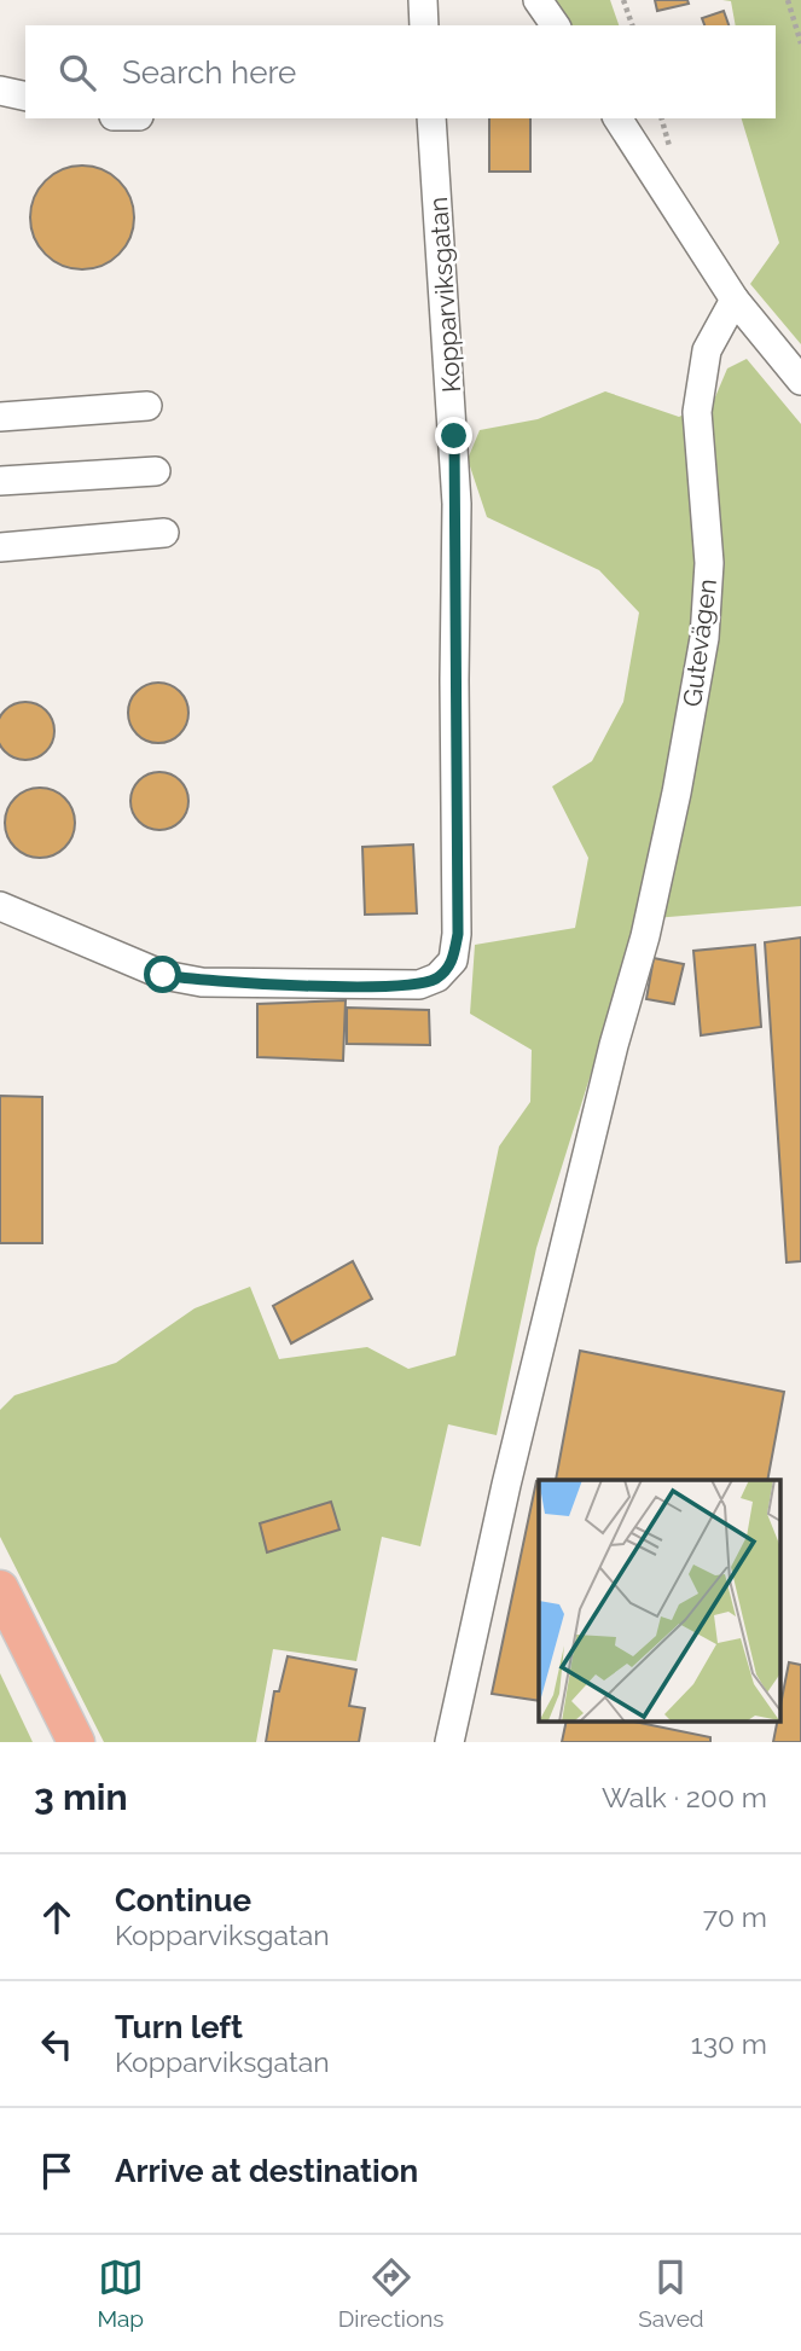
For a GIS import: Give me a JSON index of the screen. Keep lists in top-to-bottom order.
{
  "streets": {
    "street": ["Kopparviksgatan", "Gutevägen"]
  },
  "page": {
    "search": "Search here",
    "heading": ["3 min", "Walk · 200 m"],
    "list": [
      ["Continue", "Kopparviksgatan", "70 m"],
      ["Turn left", "Kopparviksgatan", "130 m"],
      "Arrive at destination"
    ],
    "nav": ["Map", "Directions", "Saved"]
  }
}
